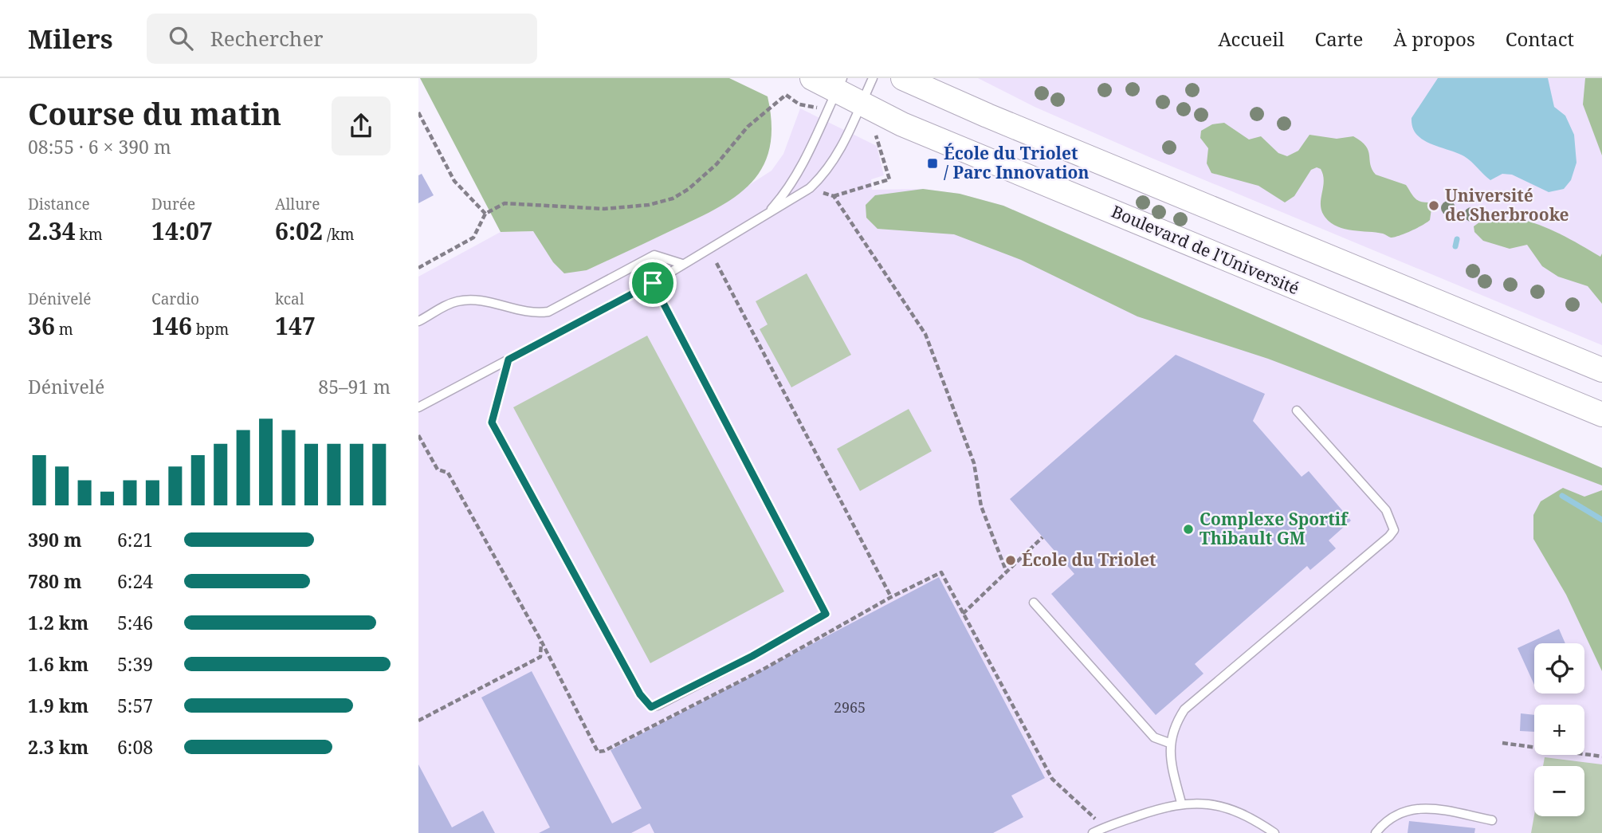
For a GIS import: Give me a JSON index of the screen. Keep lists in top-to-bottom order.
{
  "streets": {
    "main road": ["Boulevard de l'Université"]
  },
  "places": {
    "transit": ["École du Triolet / Parc Innovation"],
    "other": ["Université de Sherbrooke", "Complexe Sportif Thibault GM", "École du Triolet"]
  },
  "house_numbers": ["2965"],
  "page": {
    "header": "Milers",
    "search": "Rechercher",
    "nav": [
      "Accueil",
      "Carte",
      "À propos",
      "Contact"
    ],
    "heading": ["Course du matin", "08:55 · 6 × 390 m"],
    "stats": [
      ["Distance", "2.34 km"],
      ["Durée", "14:07"],
      ["Allure", "6:02 /km"],
      ["Dénivelé", "36 m"],
      ["Cardio", "146 bpm"],
      ["kcal", "147"]
    ],
    "chart": ["Dénivelé", "85–91 m"],
    "list": [
      {
        "name": "390 m",
        "note": "6:21"
      },
      {
        "name": "780 m",
        "note": "6:24"
      },
      {
        "name": "1.2 km",
        "note": "5:46"
      },
      {
        "name": "1.6 km",
        "note": "5:39"
      },
      {
        "name": "1.9 km",
        "note": "5:57"
      },
      {
        "name": "2.3 km",
        "note": "6:08"
      }
    ],
    "map_buttons": ["+", "−"]
  }
}
